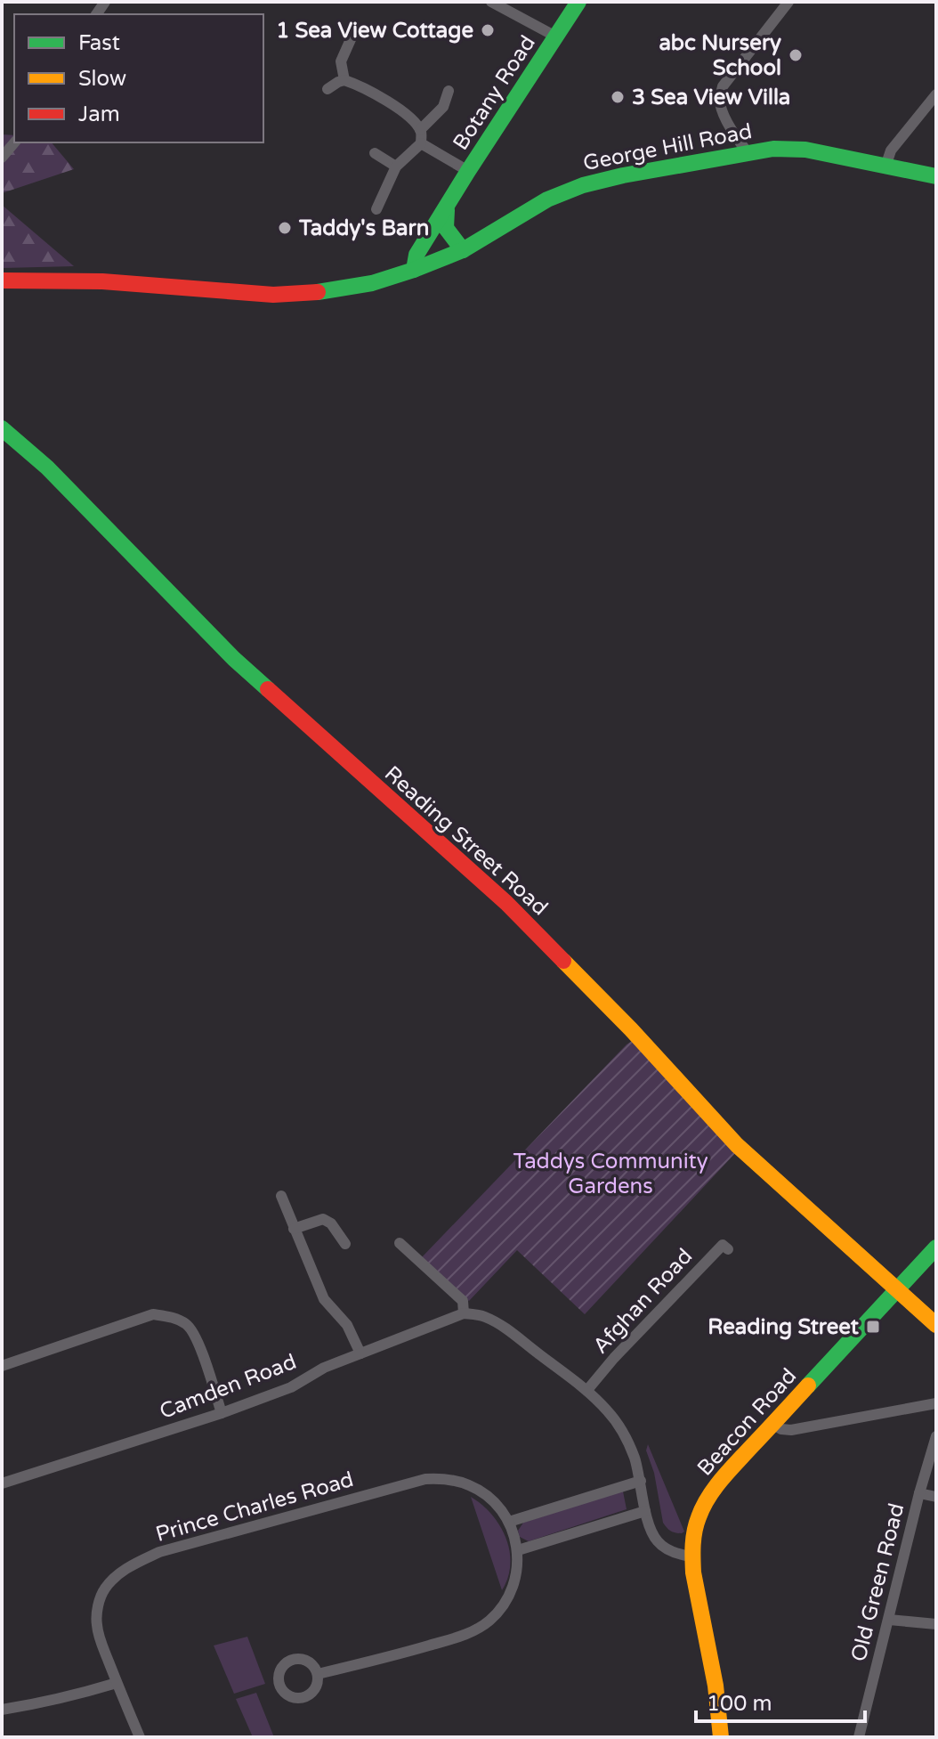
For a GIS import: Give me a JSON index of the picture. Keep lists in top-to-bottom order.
{
  "streets": {
    "street": [
      "Botany Road",
      "George Hill Road",
      "Reading Street Road",
      "Afghan Road",
      "Camden Road",
      "Beacon Road",
      "Prince Charles Road",
      "Old Green Road"
    ]
  },
  "crossings": [
    ["Botany Road", "George Hill Road"],
    ["Reading Street Road", "Beacon Road"]
  ],
  "parks": ["Taddys Community Gardens"],
  "places": {
    "other": [
      "1 Sea View Cottage",
      "abc Nursery School",
      "3 Sea View Villa",
      "Taddy's Barn"
    ],
    "transit": ["Reading Street"]
  },
  "legend": ["Fast", "Slow", "Jam"],
  "scale_bar": "100 m"
}
